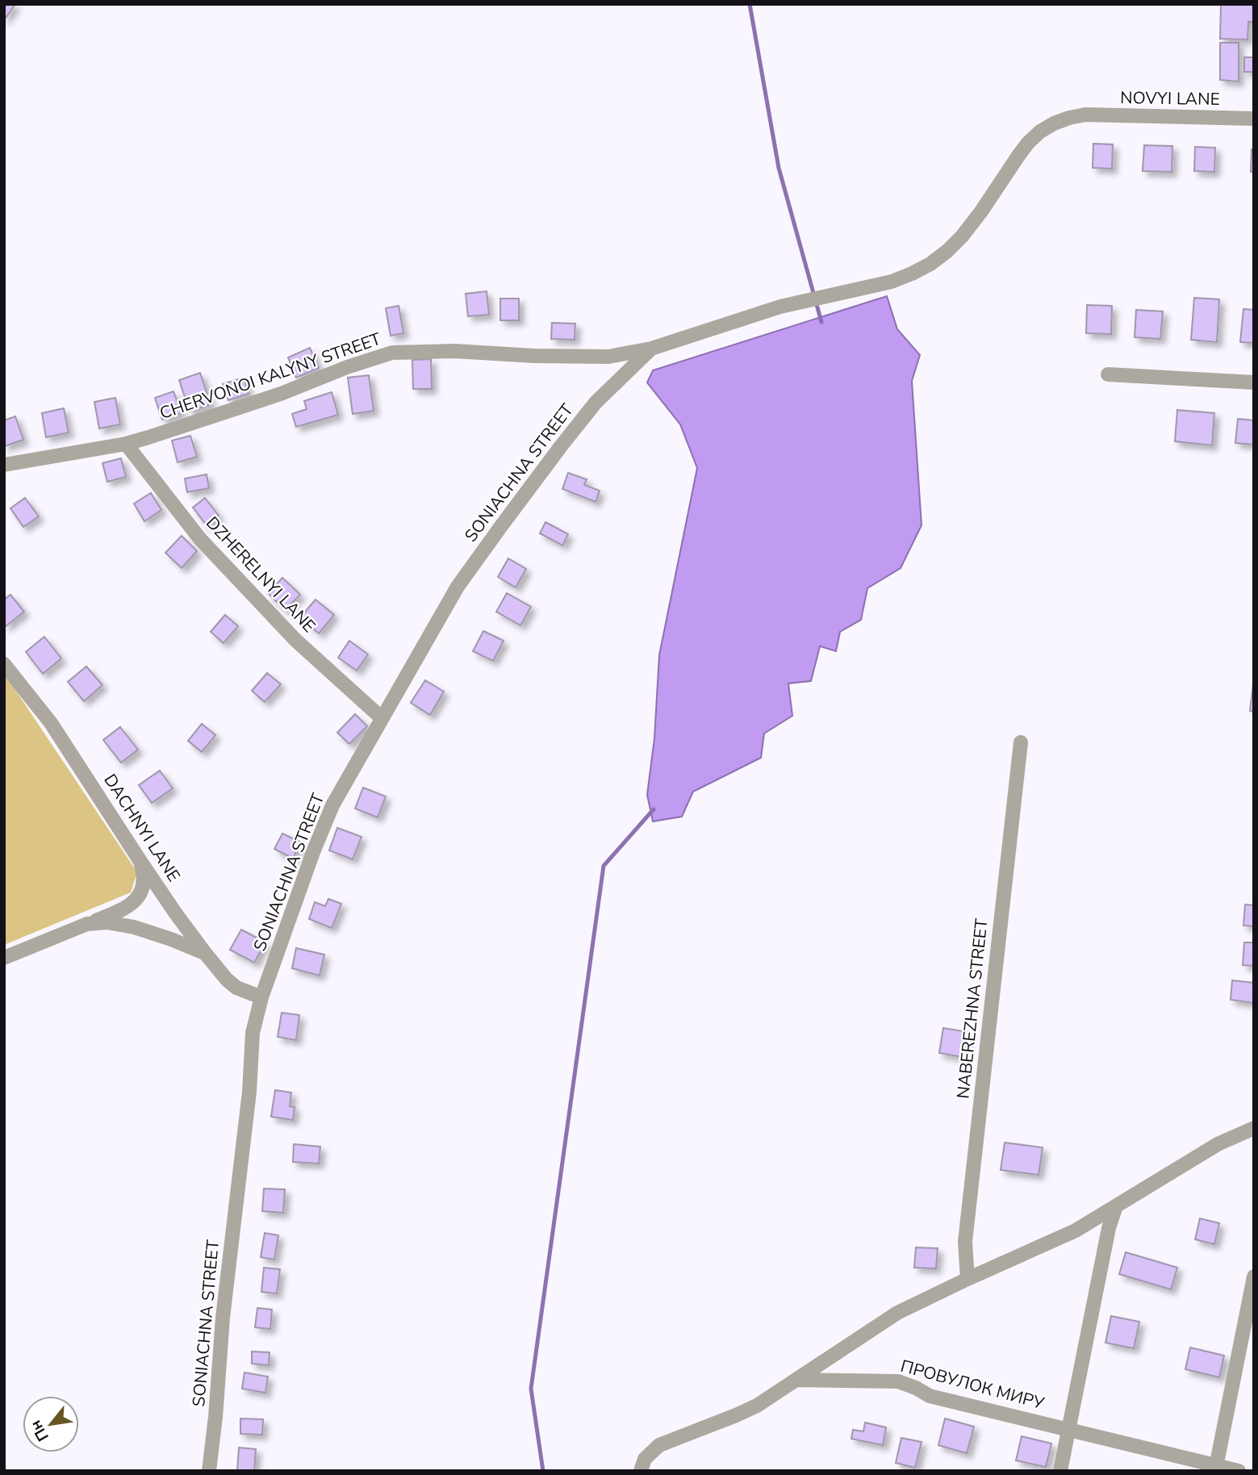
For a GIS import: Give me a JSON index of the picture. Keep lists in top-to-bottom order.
{
  "streets": {
    "street": [
      "NOVYI LANE",
      "CHERVONOI KALYNY STREET",
      "SONIACHNA STREET",
      "DZHERELNYI LANE",
      "DACHNYI LANE",
      "NABEREZHNA STREET",
      "ПРОВУЛОК МИРУ"
    ]
  },
  "crossings": [
    ["NOVYI LANE", "CHERVONOI KALYNY STREET"],
    ["NOVYI LANE", "SONIACHNA STREET"],
    ["CHERVONOI KALYNY STREET", "SONIACHNA STREET"],
    ["CHERVONOI KALYNY STREET", "DZHERELNYI LANE"],
    ["SONIACHNA STREET", "DZHERELNYI LANE"],
    ["SONIACHNA STREET", "DACHNYI LANE"]
  ],
  "north": "bottom left"
}
